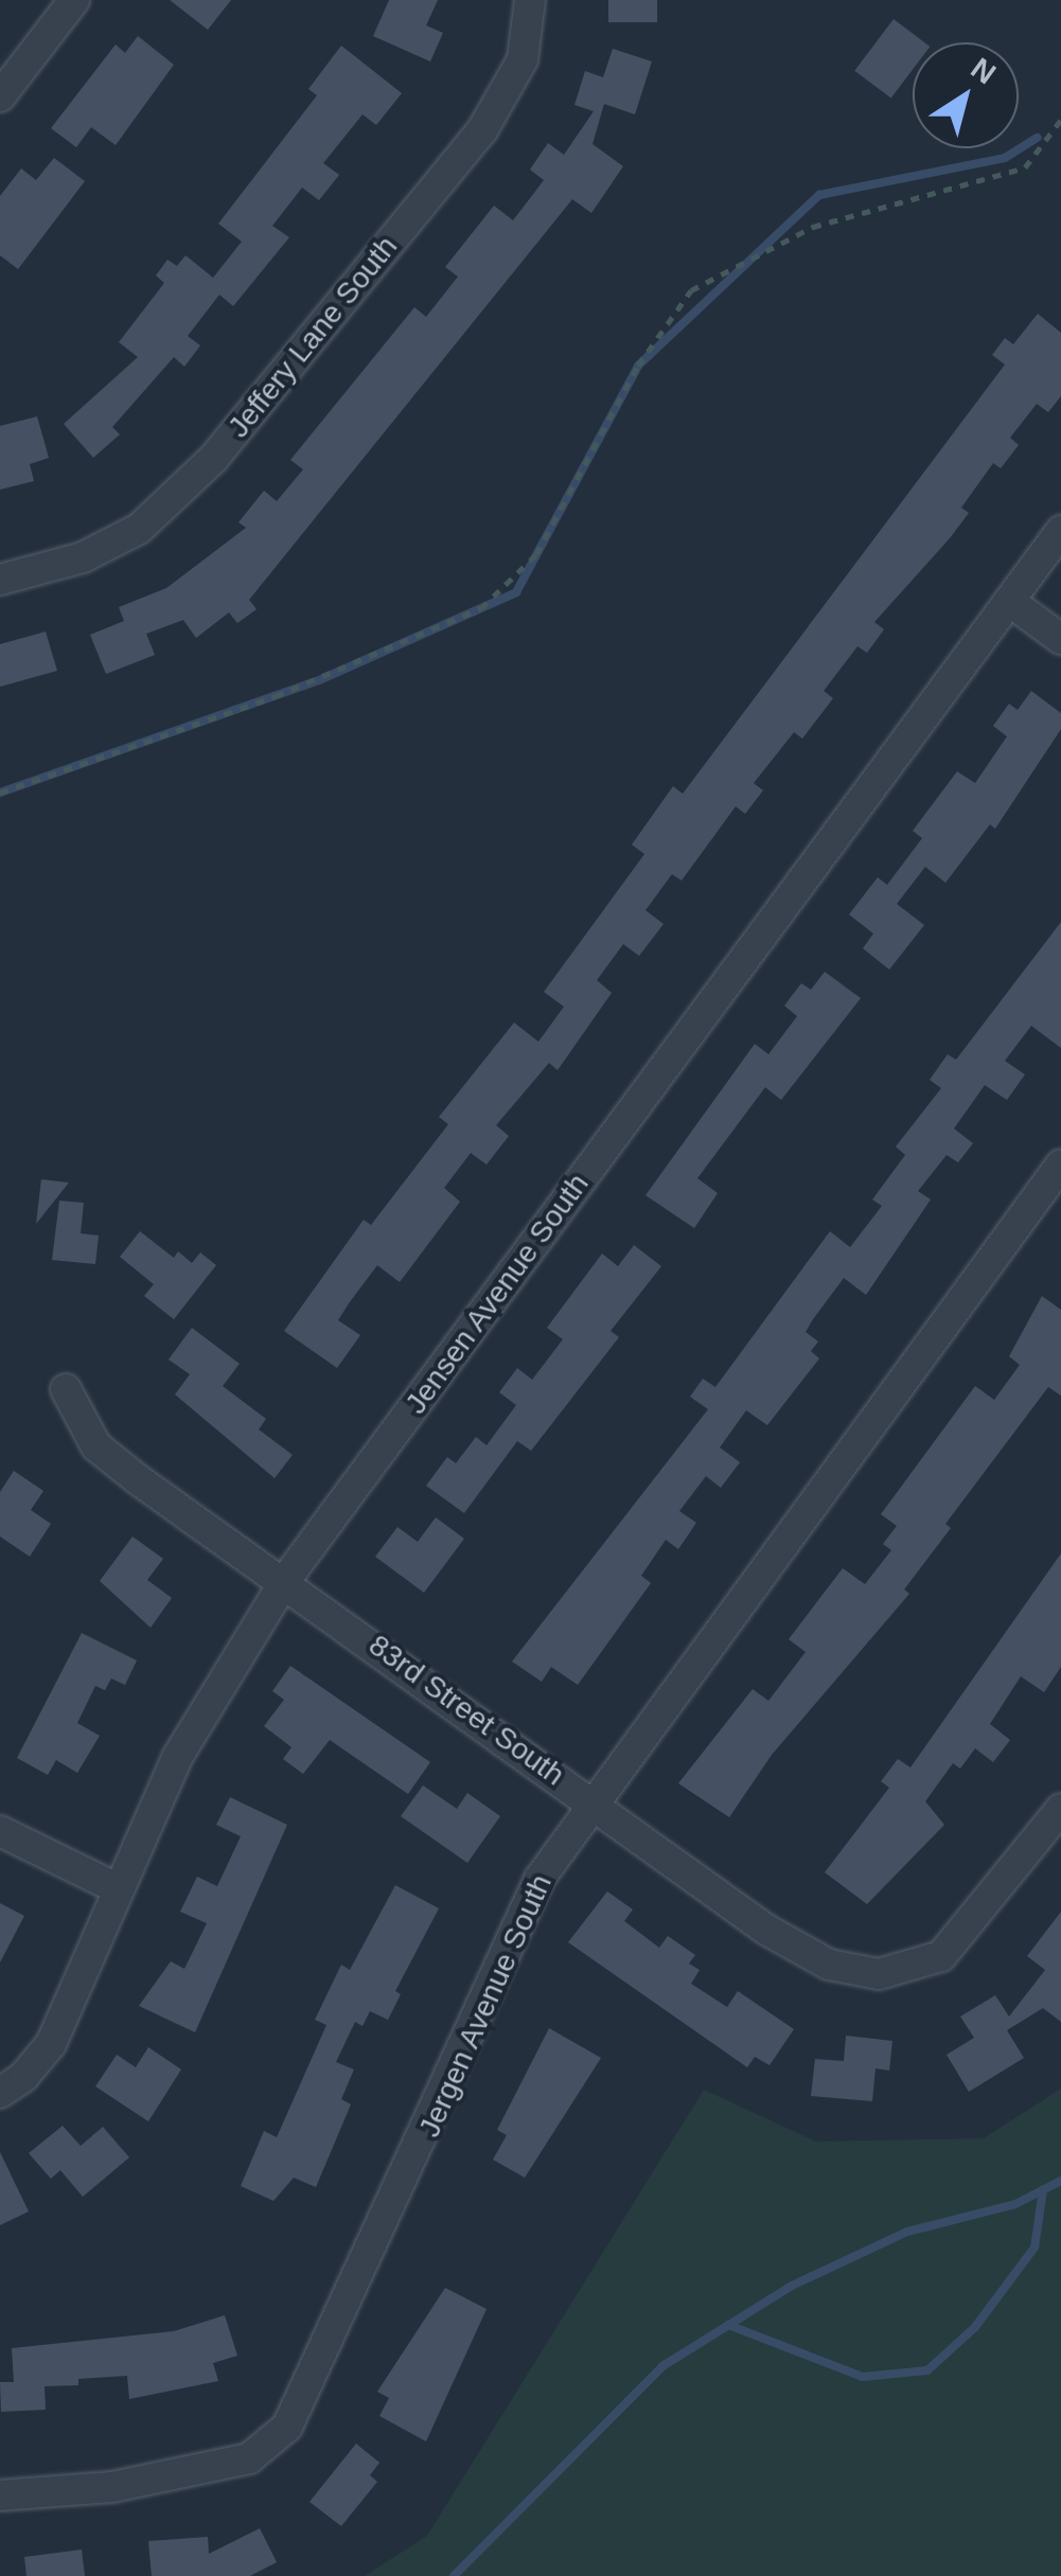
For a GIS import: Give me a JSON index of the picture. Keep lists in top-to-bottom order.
{
  "streets": {
    "street": [
      "Jeffery Lane South",
      "Jensen Avenue South",
      "83rd Street South",
      "Jergen Avenue South"
    ]
  },
  "crossings": [
    ["Jensen Avenue South", "83rd Street South"],
    ["83rd Street South", "Jergen Avenue South"]
  ],
  "north": "top right"
}
